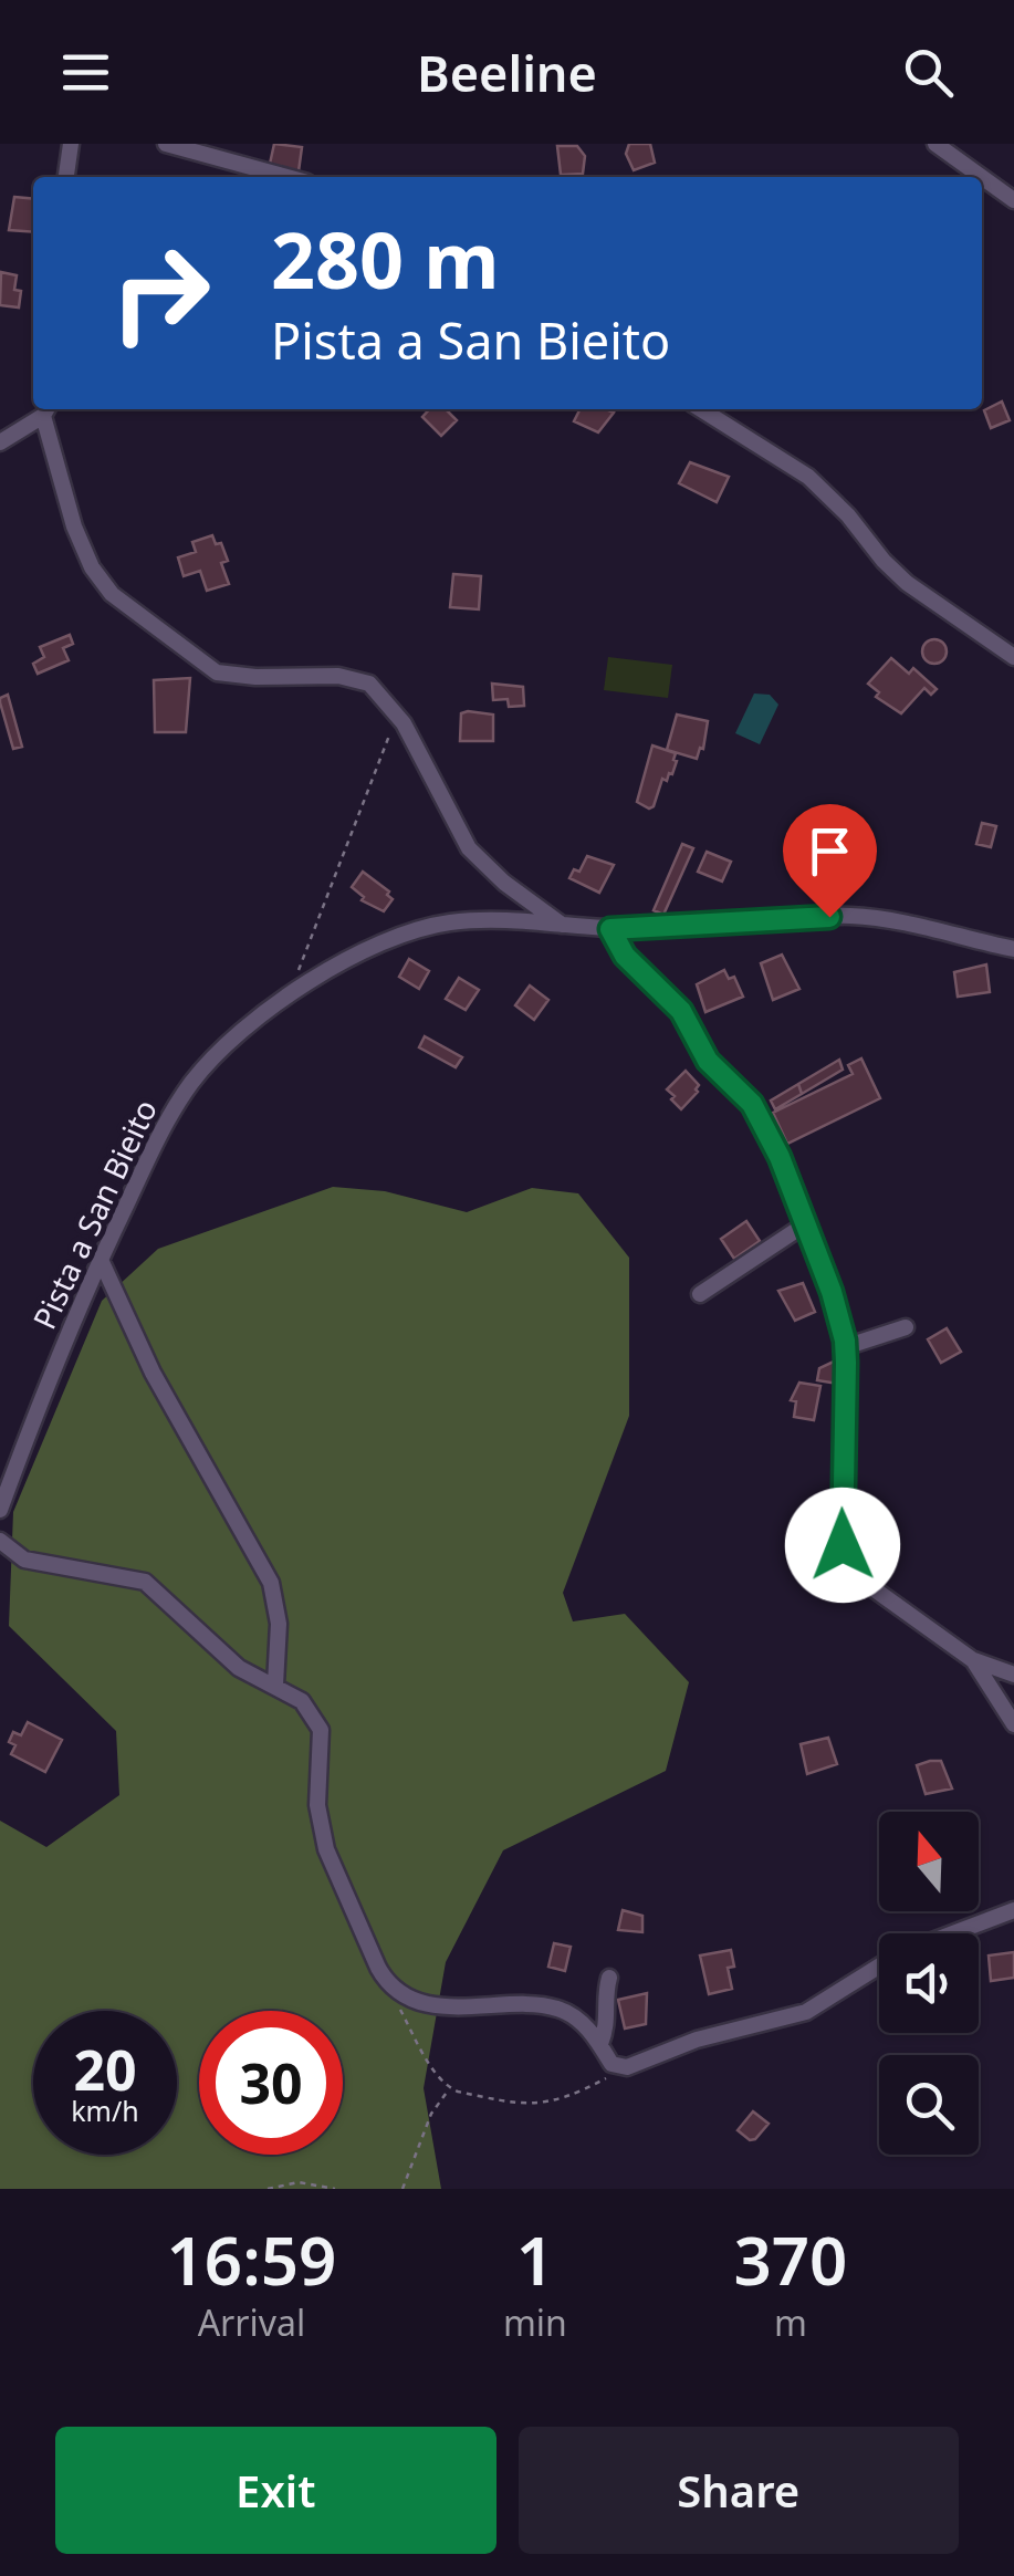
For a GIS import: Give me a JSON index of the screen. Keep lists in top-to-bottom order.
{
  "streets": {
    "street": ["Pista a San Bieito"]
  },
  "north": "top",
  "page": {
    "header": "Beeline",
    "turn": ["280 m", "Pista a San Bieito"],
    "speed": "20 km/h",
    "limit": "30",
    "eta": [
      "16:59",
      "Arrival",
      "1",
      "min",
      "370",
      "m"
    ],
    "buttons": ["Exit", "Share"]
  }
}
